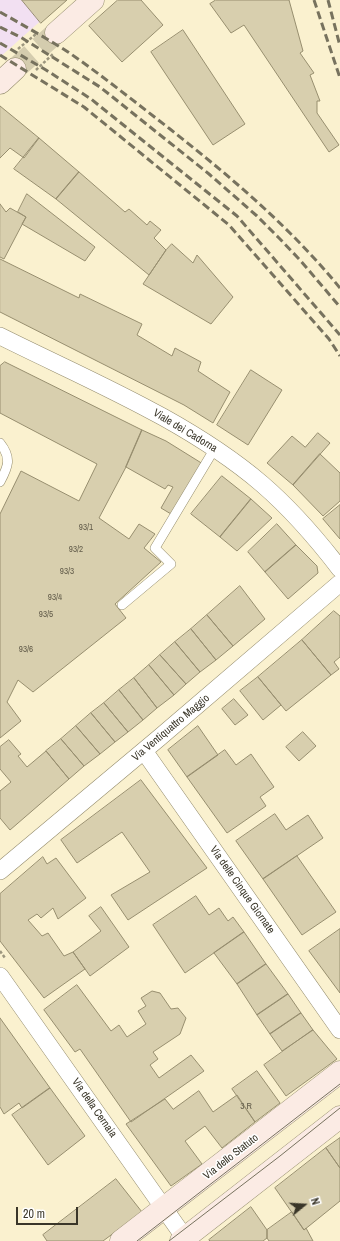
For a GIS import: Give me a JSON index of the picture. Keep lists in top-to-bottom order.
{
  "streets": {
    "street": [
      "Viale dei Cadorna",
      "Via Ventiquattro Maggio",
      "Via delle Cinque Giornate",
      "Via della Cernaia",
      "Via dello Statuto"
    ]
  },
  "crossings": [
    ["Via Ventiquattro Maggio", "Via delle Cinque Giornate"],
    ["Via della Cernaia", "Via dello Statuto"]
  ],
  "house_numbers": [
    "93/1",
    "93/2",
    "93/3",
    "93/4",
    "93/5",
    "93/6",
    "3 R"
  ],
  "scale_bar": "20 m",
  "north": "right"
}
